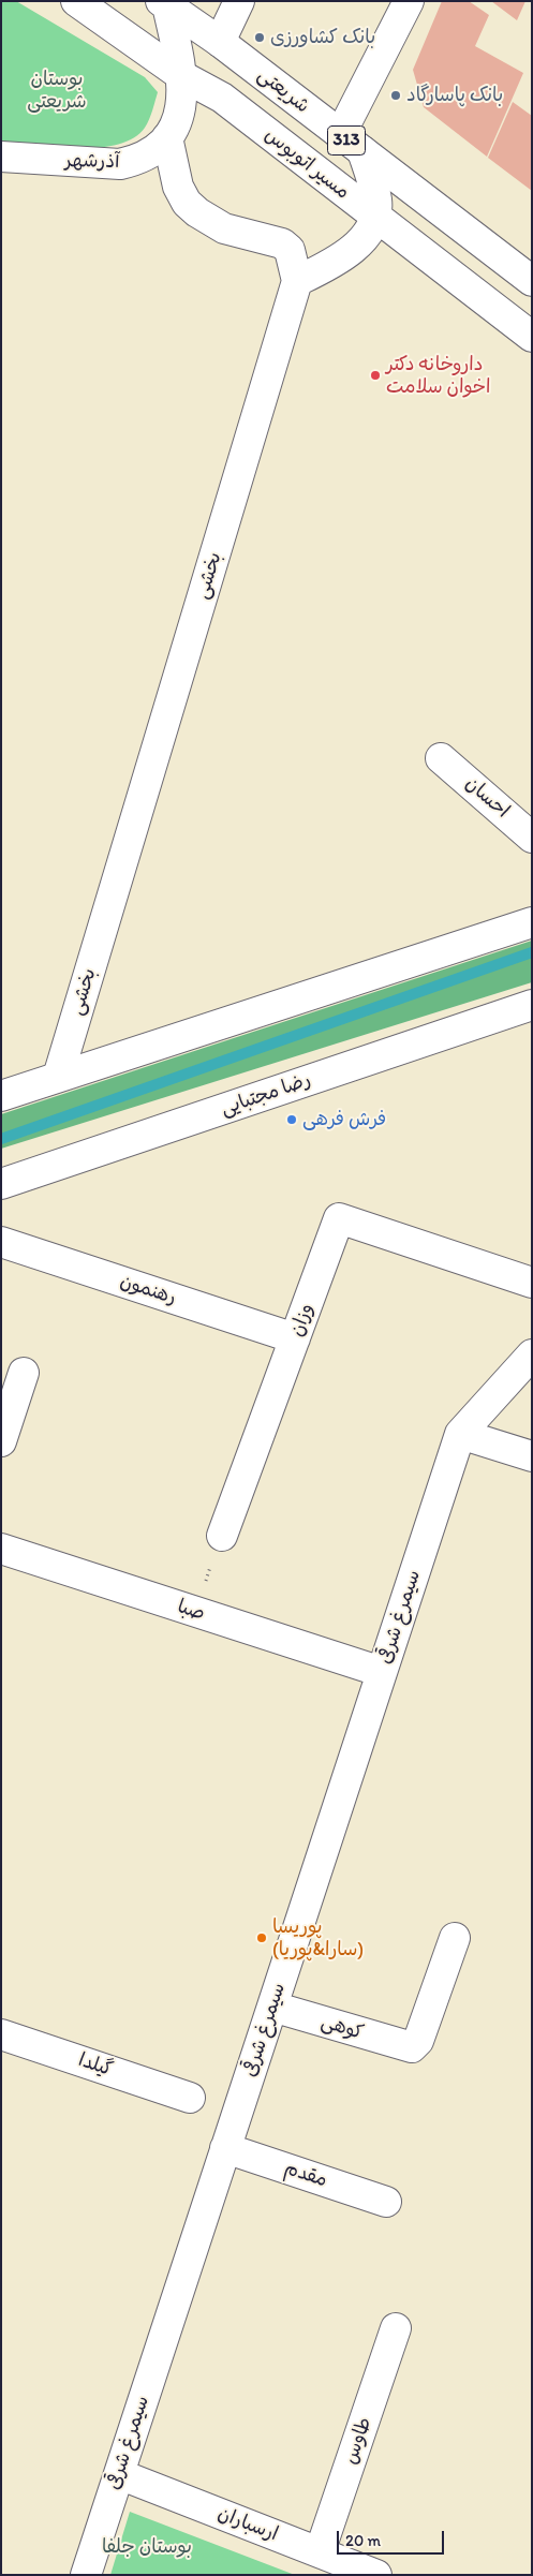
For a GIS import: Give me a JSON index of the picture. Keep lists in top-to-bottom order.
{
  "streets": {
    "street": [
      "شریعتی",
      "313",
      "آذرشهر",
      "مسیر اتوبوس",
      "بخشی",
      "احسان",
      "رضا مجتبایی",
      "رهنمون",
      "وزان",
      "صبا",
      "سیمرغ شرقی",
      "کوهی",
      "گیلدا",
      "مقدم",
      "طاوس",
      "ارسباران"
    ]
  },
  "crossings": [
    ["شریعتی", "آذرشهر"],
    ["آذرشهر", "مسیر اتوبوس"],
    ["رهنمون", "وزان"],
    ["صبا", "سیمرغ شرقی"],
    ["سیمرغ شرقی", "کوهی"],
    ["سیمرغ شرقی", "مقدم"],
    ["سیمرغ شرقی", "ارسباران"],
    ["طاوس", "ارسباران"]
  ],
  "parks": ["بوستان شریعتی", "بوستان جلفا"],
  "places": [
    "بانک کشاورزی",
    "بانک پاسارگاد",
    "داروخانه دکتر اخوان سلامت",
    "فرش فرهی",
    "پوریسا (سارا&پوریا)"
  ],
  "scale_bar": "20 m"
}
